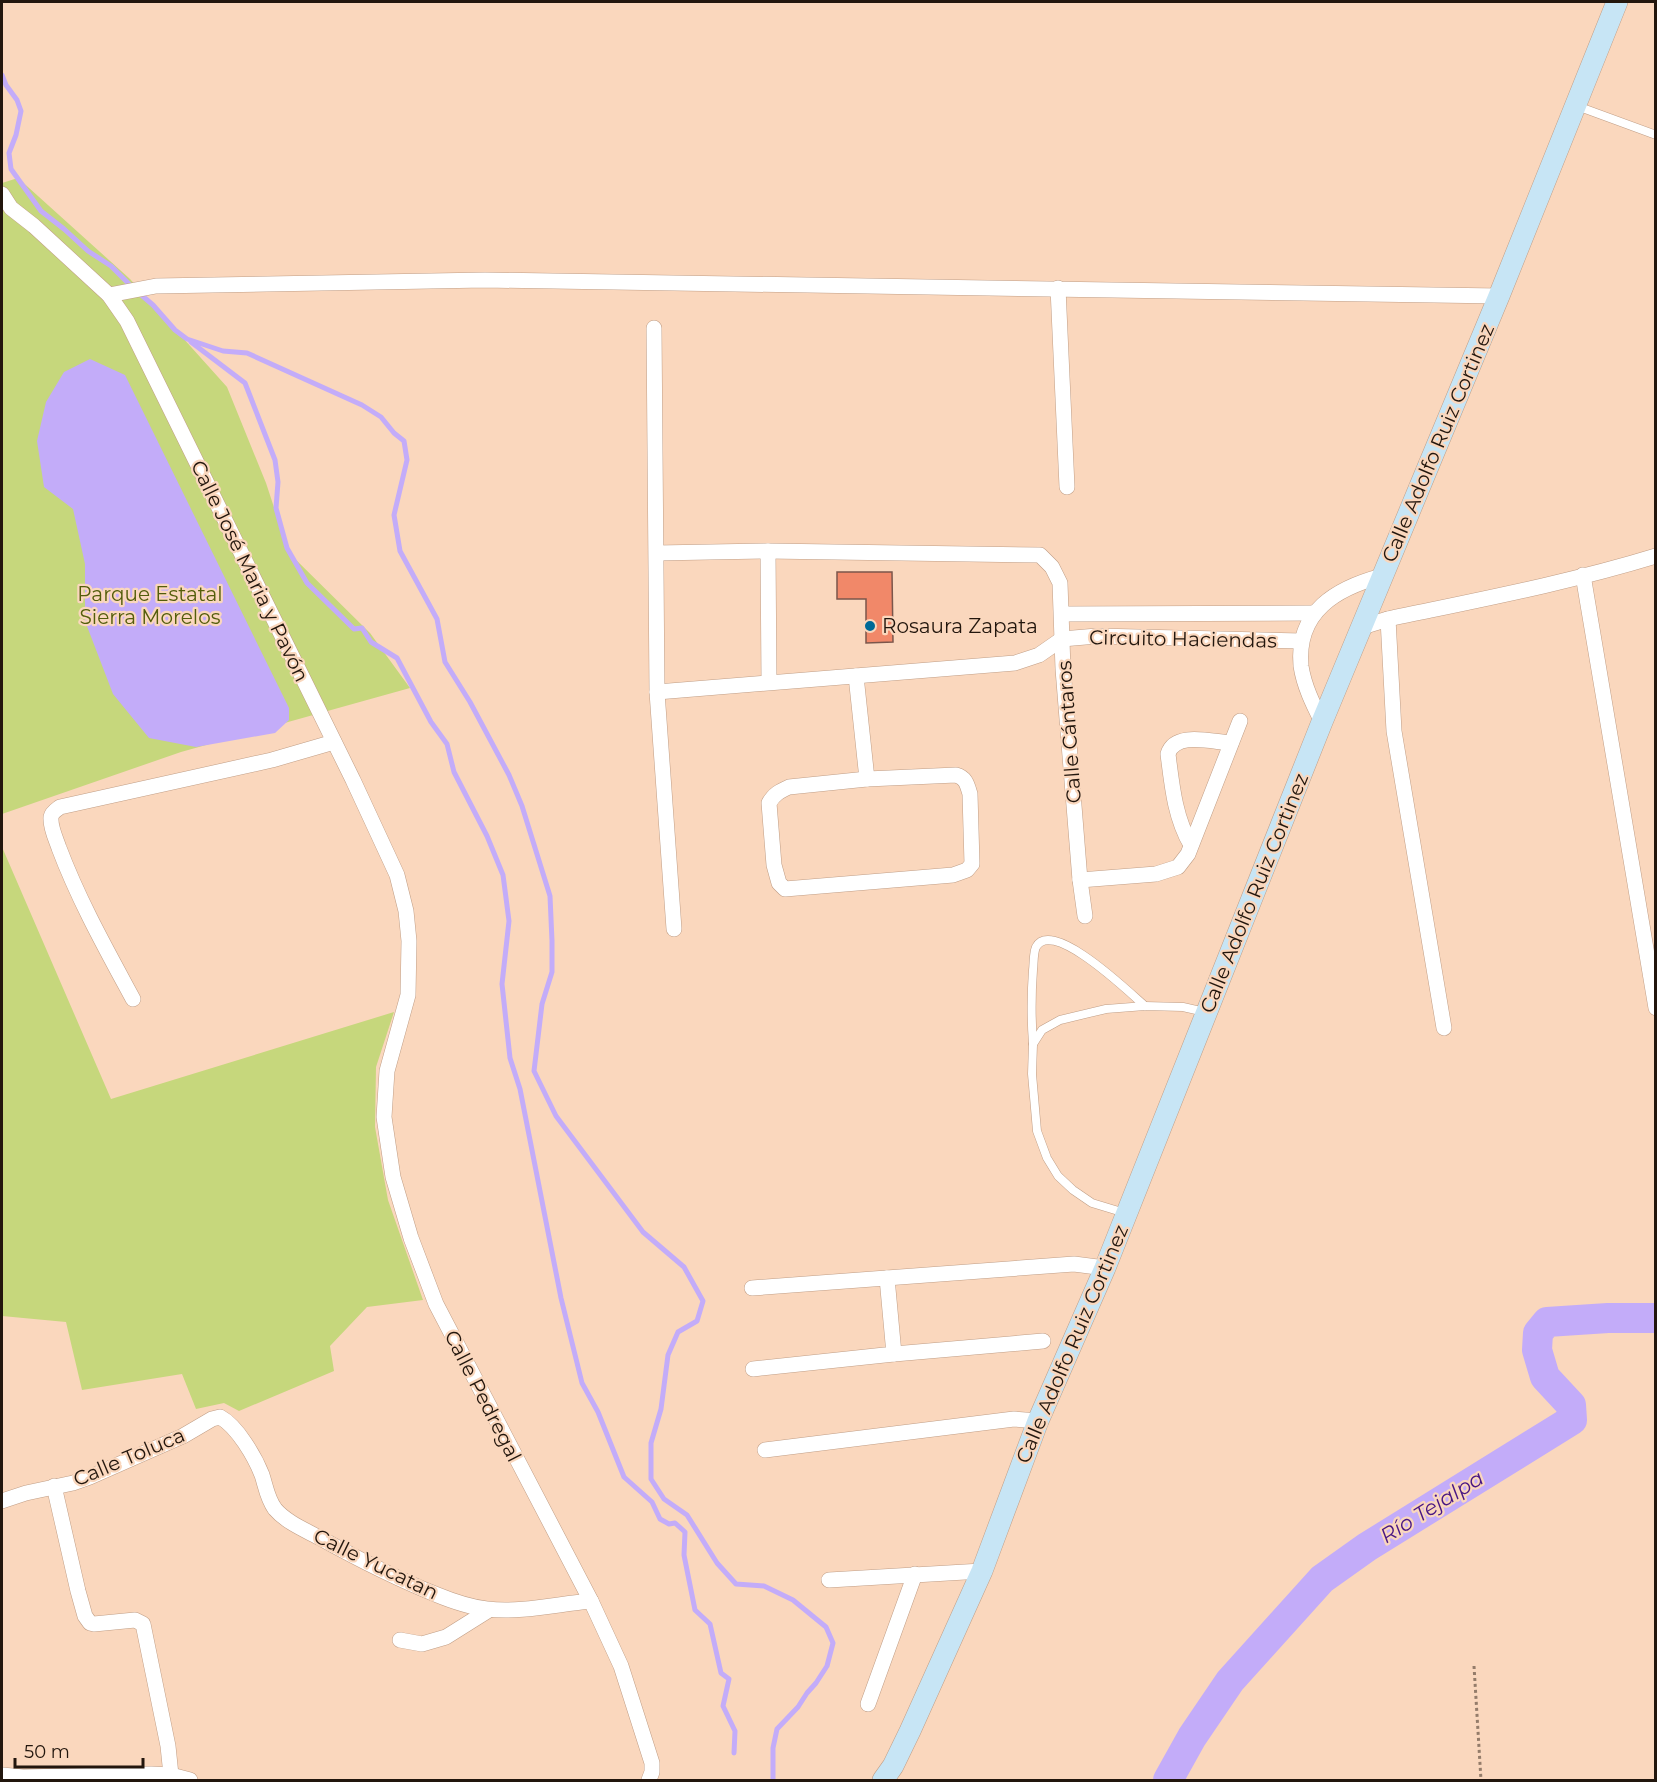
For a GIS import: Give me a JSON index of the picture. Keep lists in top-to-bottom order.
{
  "streets": {
    "main road": ["Calle Adolfo Ruiz Cortinez"],
    "street": [
      "Calle José Maria y Pavón",
      "Circuito Haciendas",
      "Calle Cántaros",
      "Calle Pedregal",
      "Calle Toluca",
      "Calle Yucatan"
    ]
  },
  "crossings": [
    ["Calle José Maria y Pavón", "Calle Pedregal"],
    ["Circuito Haciendas", "Calle Cántaros"],
    ["Calle Pedregal", "Calle Yucatan"],
    ["Calle Toluca", "Calle Yucatan"]
  ],
  "water": ["Río Tejalpa"],
  "parks": ["Parque Estatal Sierra Morelos"],
  "places": ["Rosaura Zapata"],
  "scale_bar": "50 m"
}
